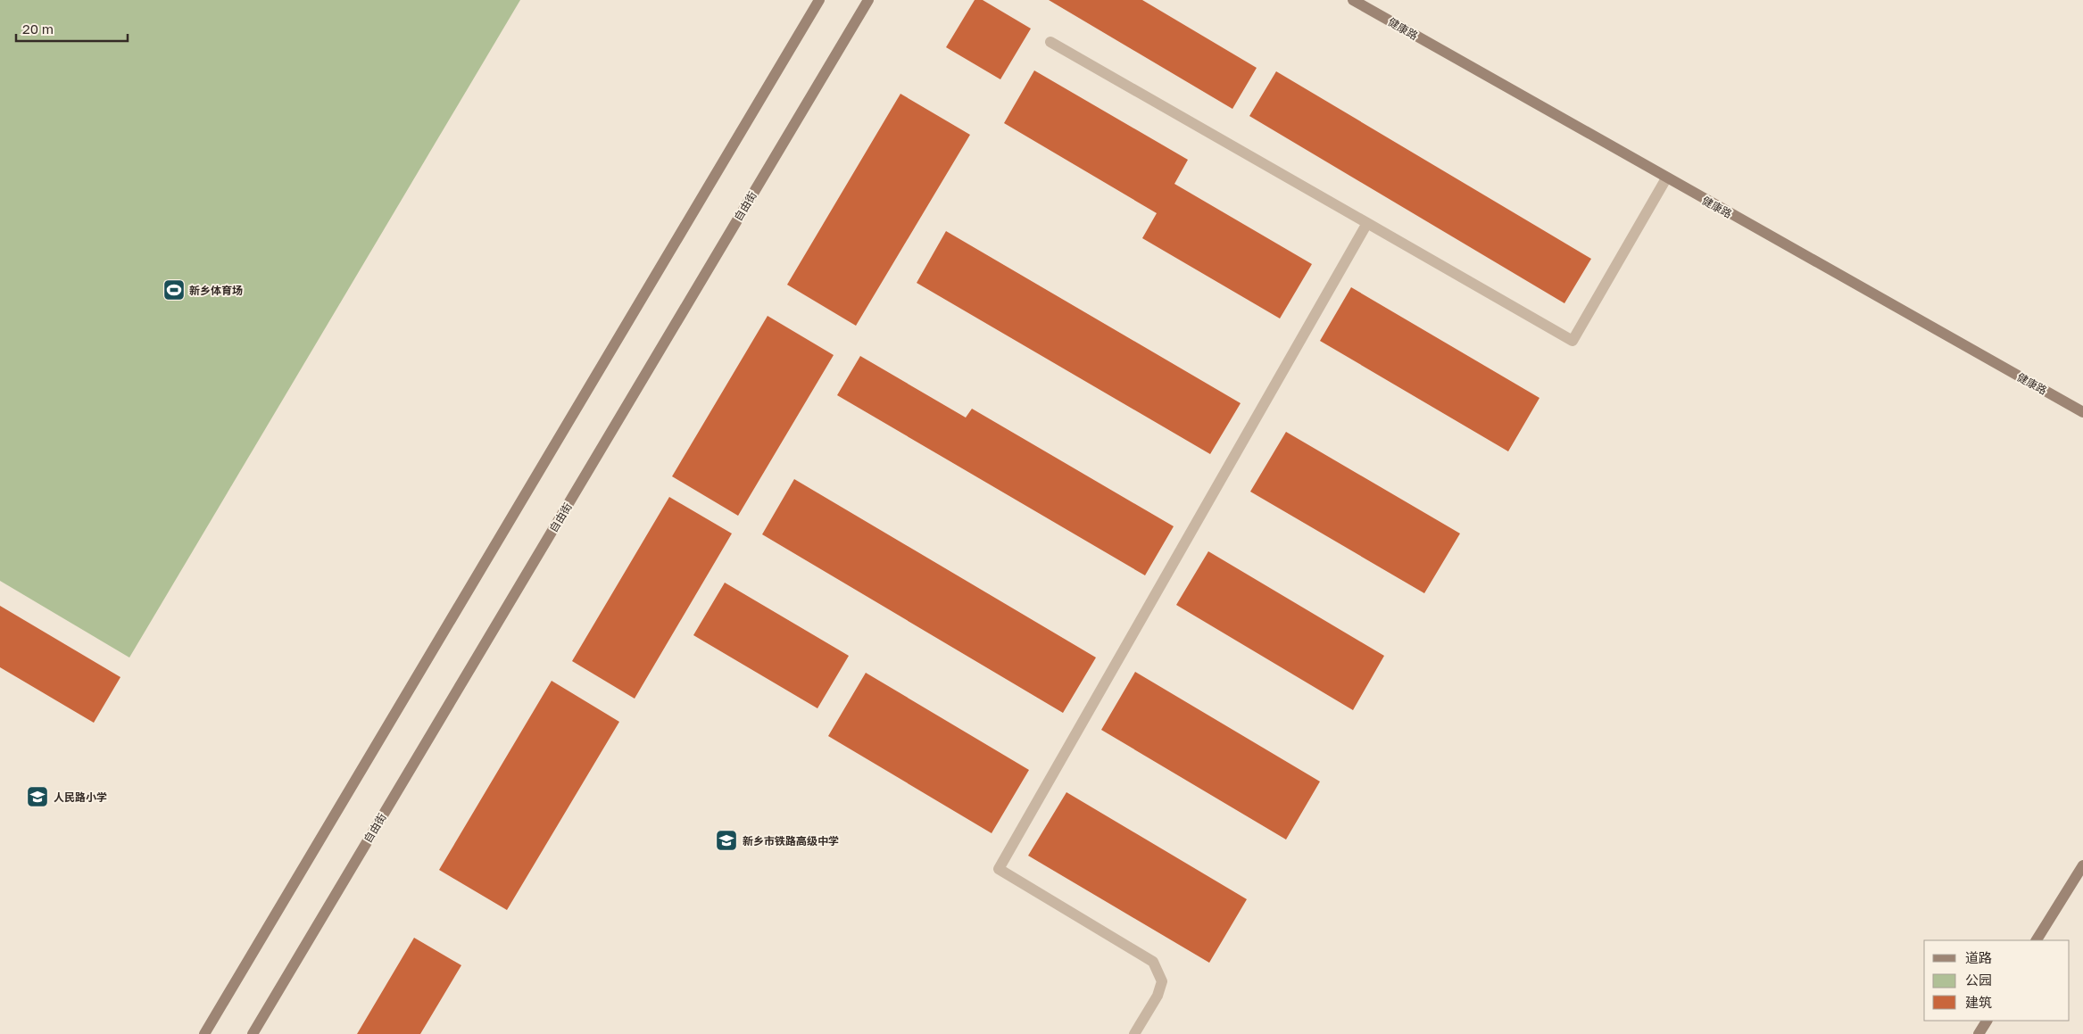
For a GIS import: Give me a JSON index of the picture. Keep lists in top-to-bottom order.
{
  "streets": {
    "street": ["健康路", "自由街"]
  },
  "places": {
    "sports": ["新乡体育场"],
    "school or university": ["人民路小学", "新乡市铁路高级中学"]
  },
  "legend": ["道路", "公园", "建筑"],
  "scale_bar": "20 m"
}
